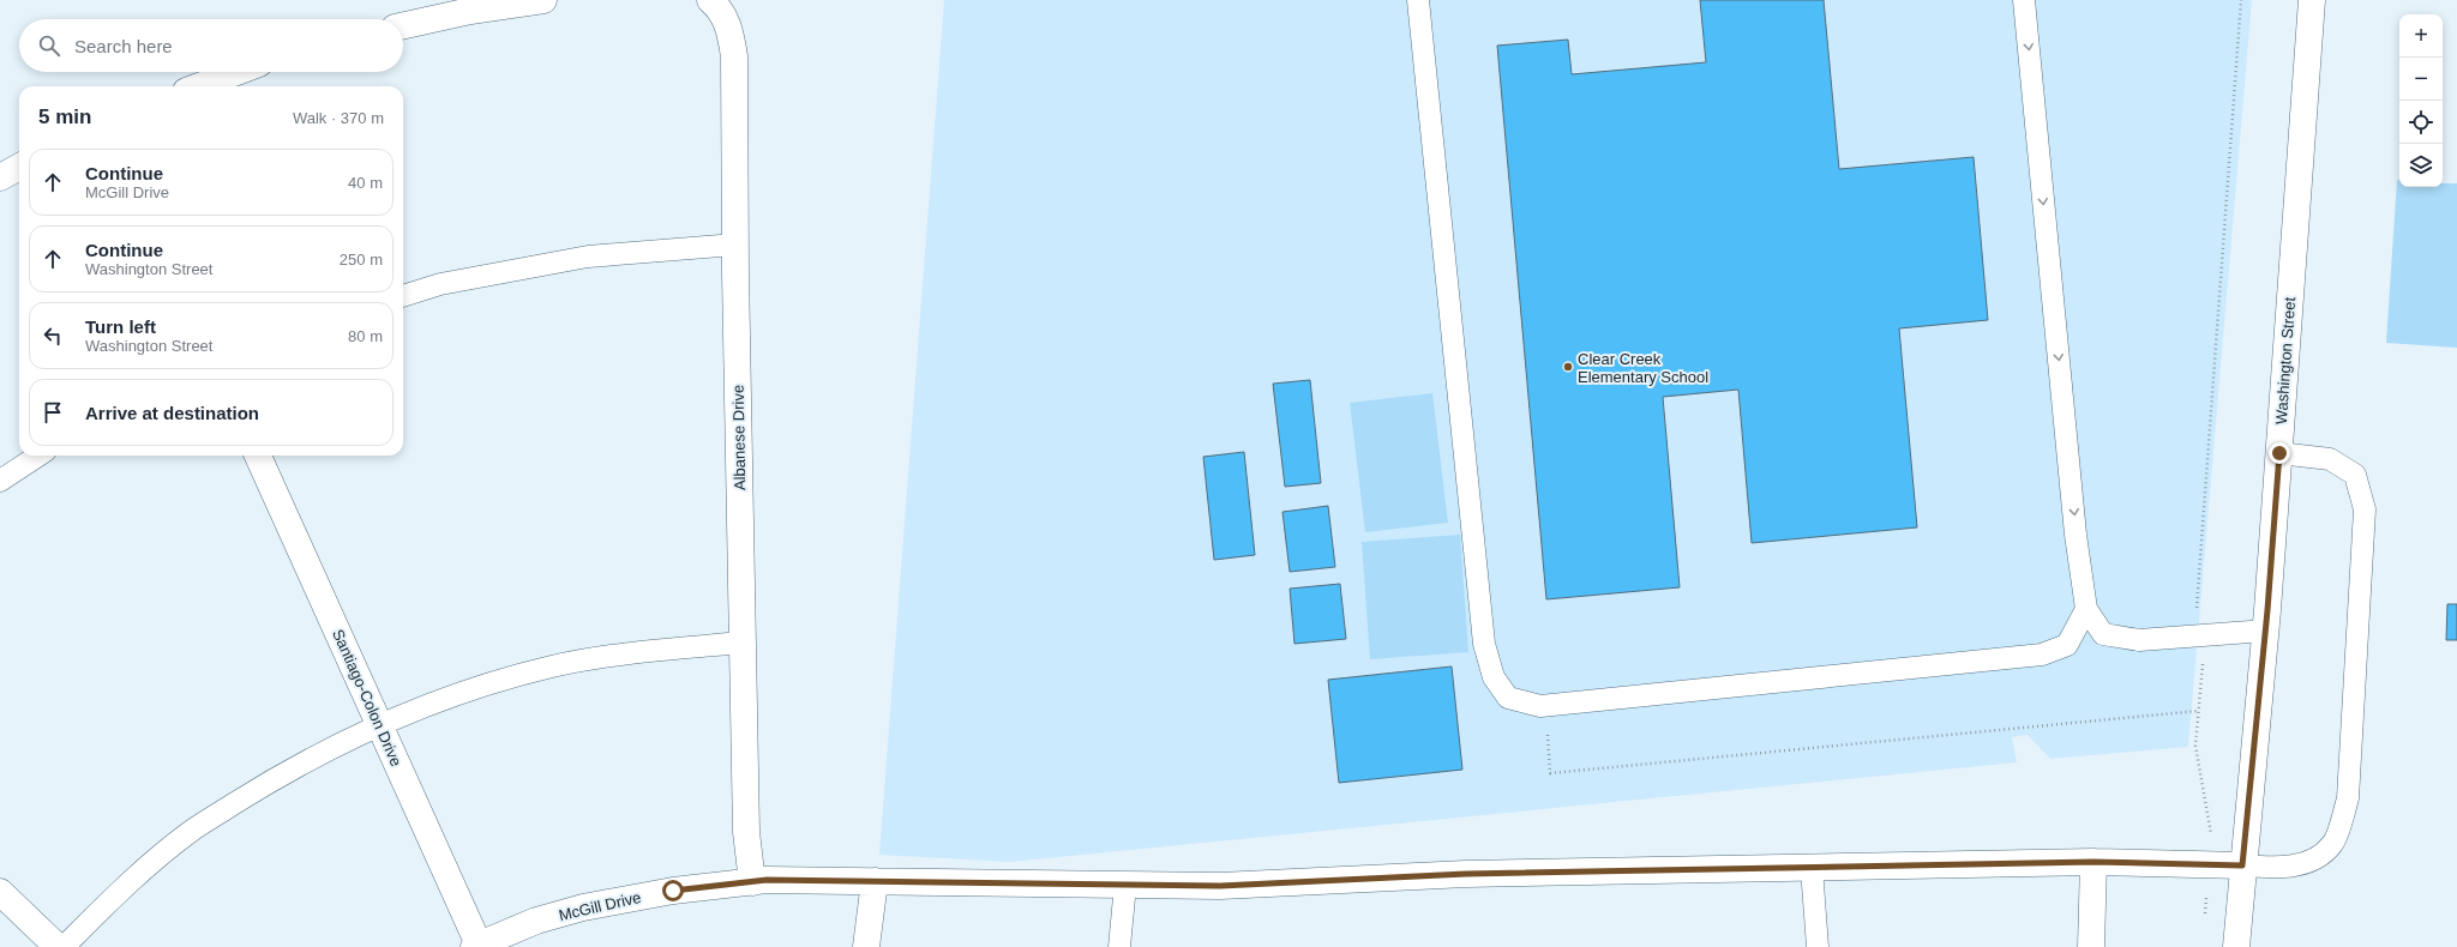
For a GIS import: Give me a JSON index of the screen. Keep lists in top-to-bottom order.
{
  "streets": {
    "street": [
      "Washington Street",
      "Albanese Drive",
      "Santiago-Colon Drive",
      "McGill Drive"
    ]
  },
  "crossings": [
    ["Albanese Drive", "McGill Drive"],
    ["Santiago-Colon Drive", "McGill Drive"]
  ],
  "places": ["Clear Creek Elementary School"],
  "page": {
    "map_buttons": ["+", "−"],
    "search": "Search here",
    "heading": ["5 min", "Walk · 370 m"],
    "list": [
      ["Continue", "McGill Drive", "40 m"],
      ["Continue", "Washington Street", "250 m"],
      ["Turn left", "Washington Street", "80 m"],
      "Arrive at destination"
    ]
  }
}
